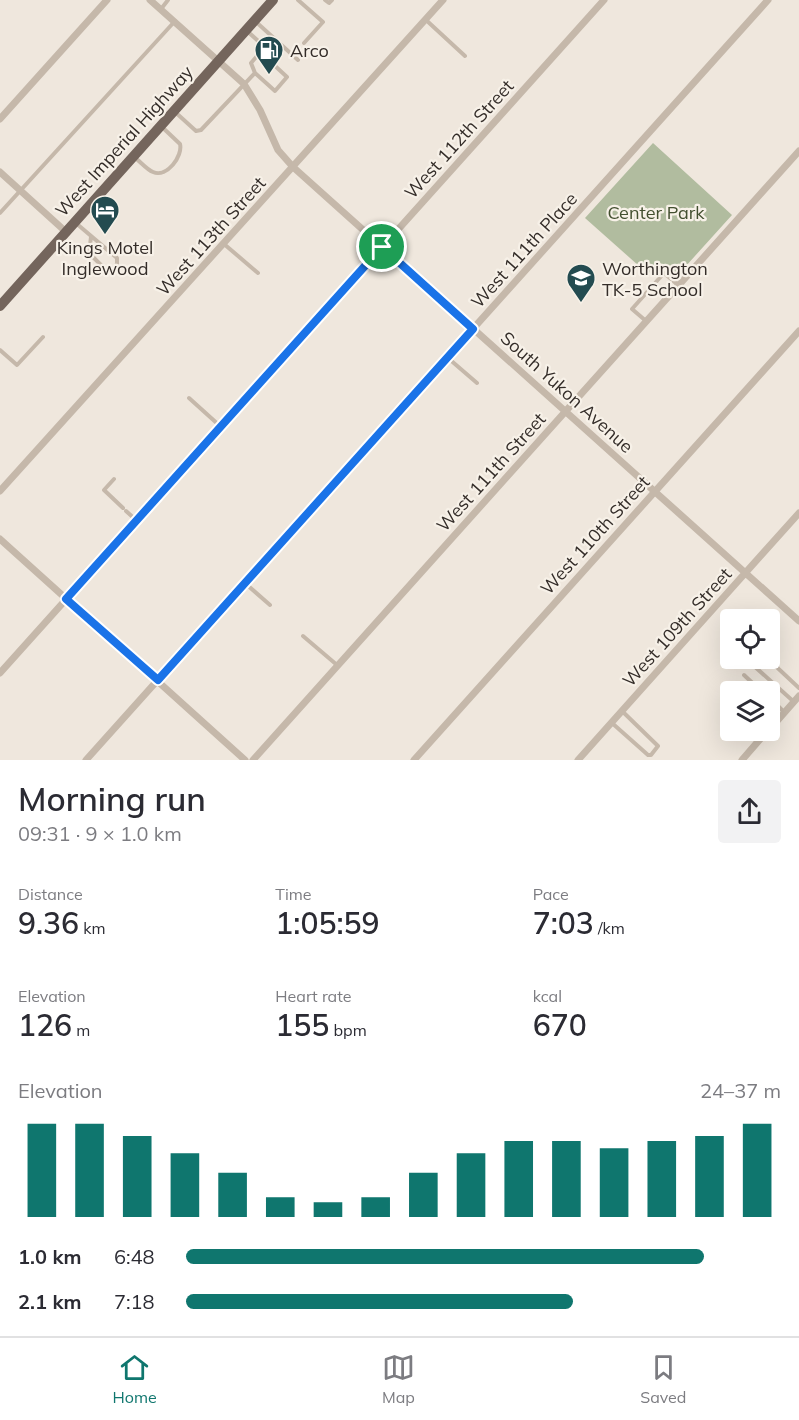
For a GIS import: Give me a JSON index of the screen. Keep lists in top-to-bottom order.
{
  "streets": {
    "main road": ["West Imperial Highway"],
    "street": [
      "West 112th Street",
      "West 113th Street",
      "West 111th Place",
      "South Yukon Avenue",
      "West 111th Street",
      "West 110th Street",
      "West 109th Street"
    ]
  },
  "crossings": [
    ["West 112th Street", "South Yukon Avenue"],
    ["West Imperial Highway", "South Yukon Avenue"],
    ["West 113th Street", "South Yukon Avenue"],
    ["West 111th Place", "South Yukon Avenue"],
    ["South Yukon Avenue", "West 111th Street"],
    ["South Yukon Avenue", "West 110th Street"],
    ["South Yukon Avenue", "West 109th Street"]
  ],
  "parks": ["Center Park"],
  "places": {
    "fuel station": ["Arco"],
    "hotel": ["Kings Motel Inglewood"],
    "school or university": ["Worthington TK-5 School"]
  },
  "page": {
    "heading": ["Morning run", "09:31 · 9 × 1.0 km"],
    "stats": [
      ["Distance", "9.36 km"],
      ["Time", "1:05:59"],
      ["Pace", "7:03 /km"],
      ["Elevation", "126 m"],
      ["Heart rate", "155 bpm"],
      ["kcal", "670"]
    ],
    "chart": ["Elevation", "24–37 m"],
    "list": [
      {
        "name": "1.0 km",
        "note": "6:48"
      },
      {
        "name": "2.1 km",
        "note": "7:18"
      }
    ],
    "tabs": ["Home", "Map", "Saved"]
  }
}
